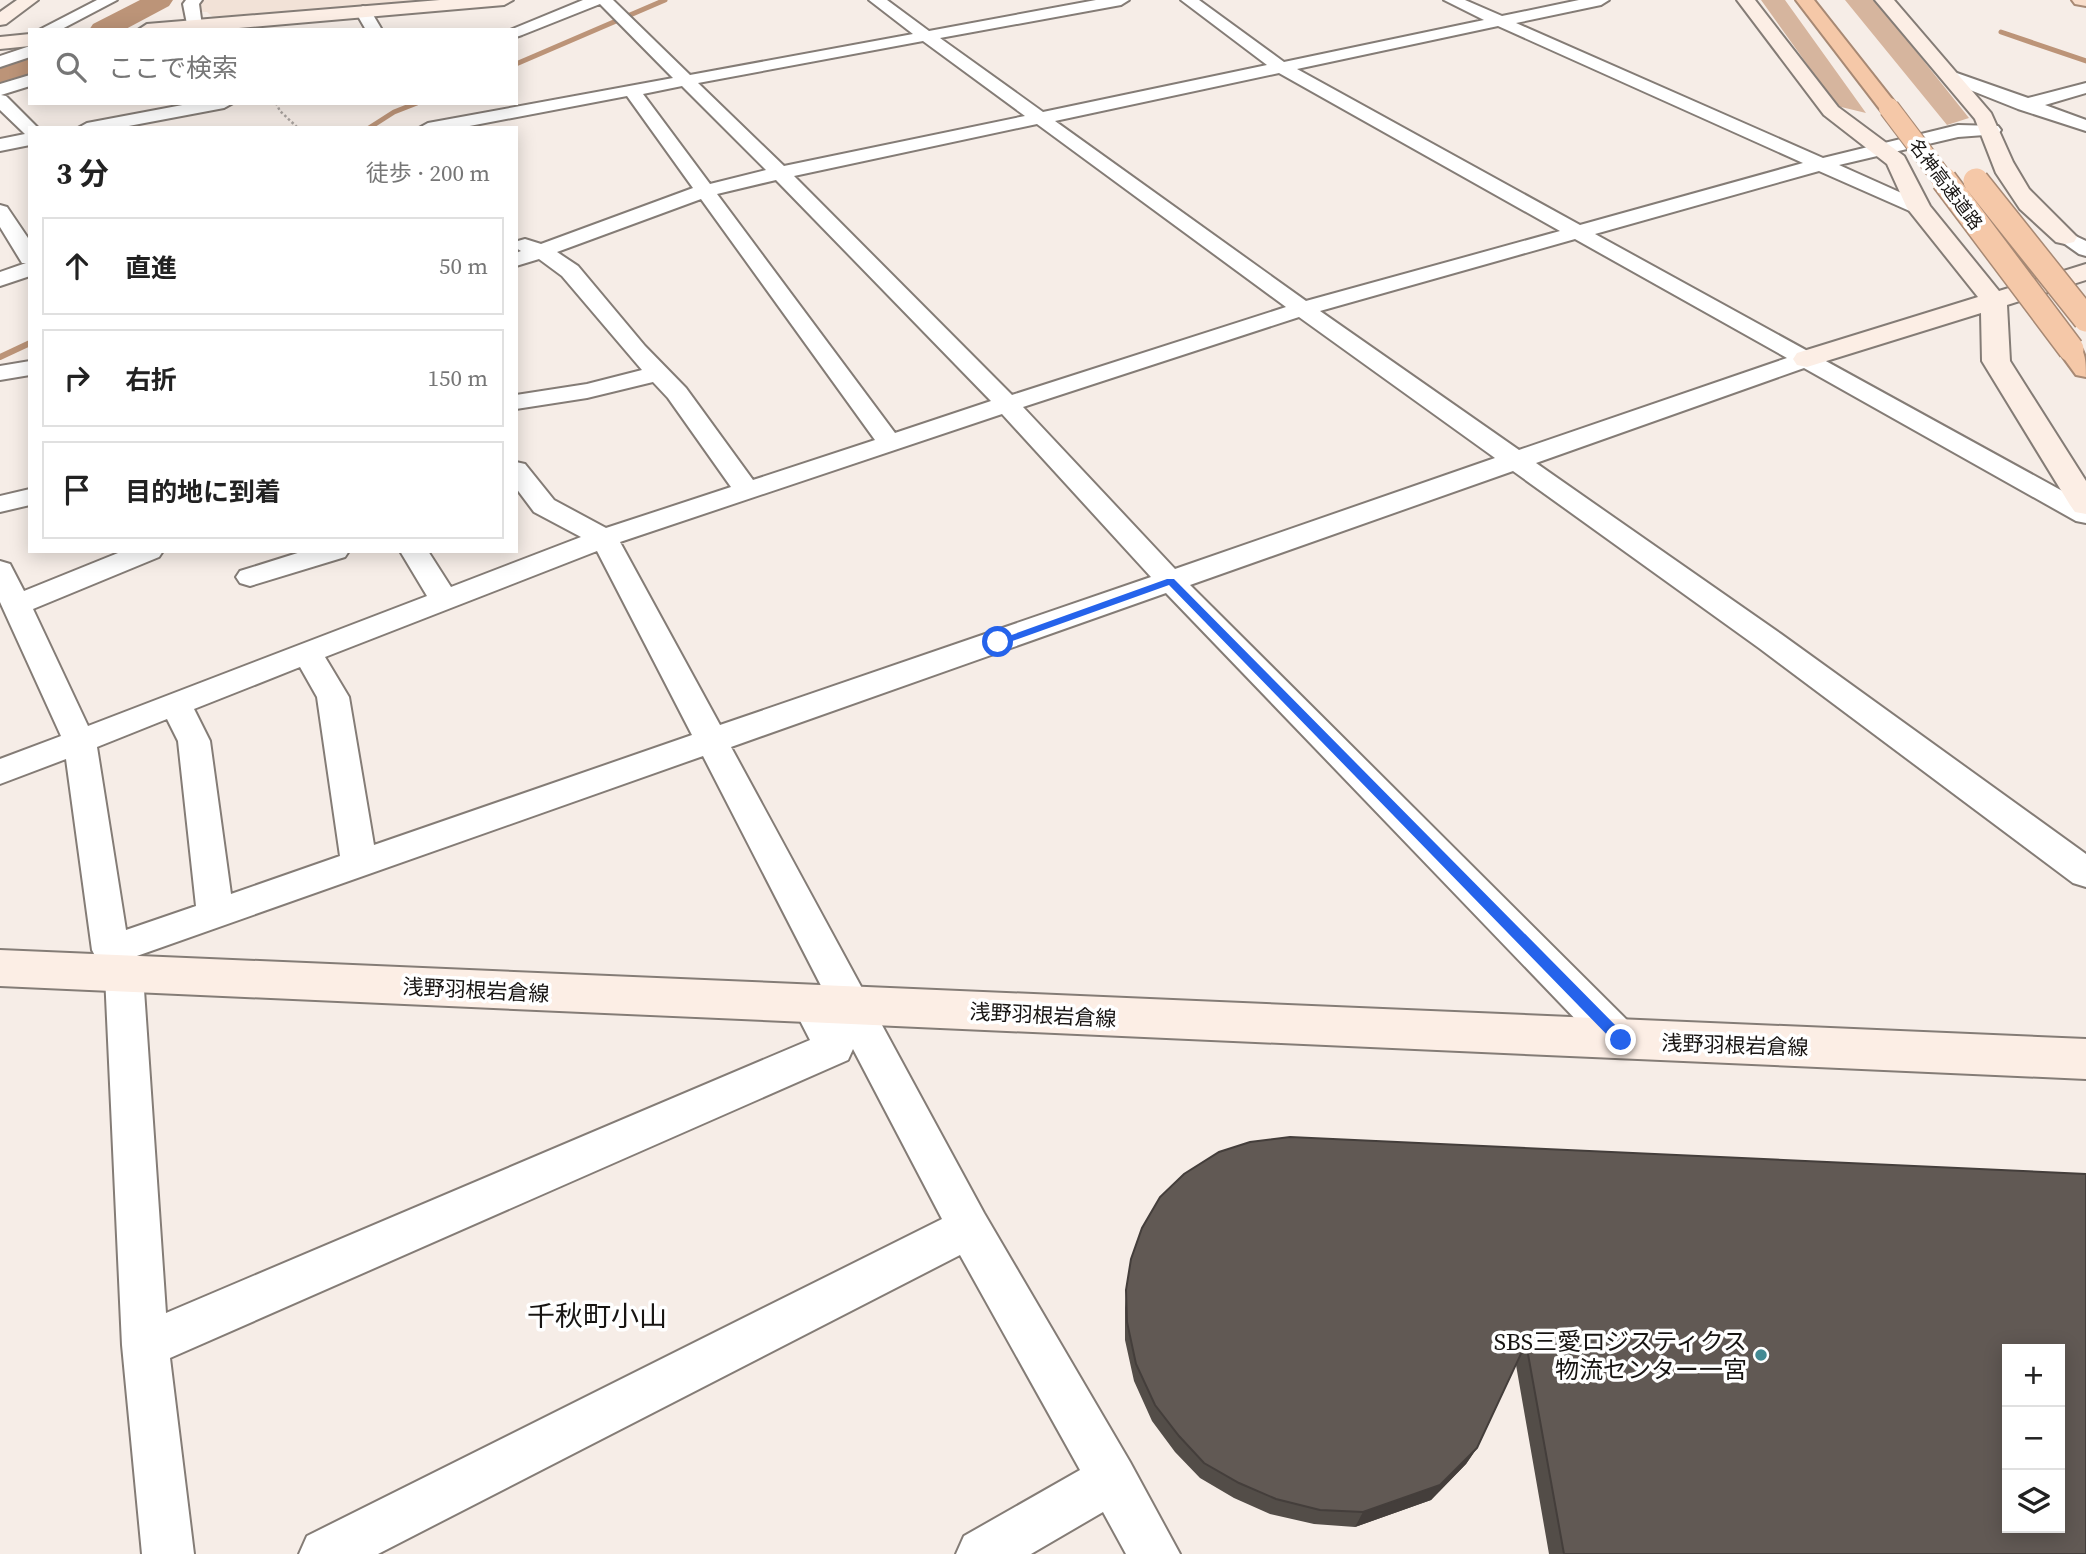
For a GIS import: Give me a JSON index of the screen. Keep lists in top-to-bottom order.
{
  "streets": {
    "highway": ["名神高速道路"],
    "street": ["浅野羽根岩倉線"]
  },
  "districts": ["千秋町小山"],
  "places": ["SBS三愛ロジスティクス 物流センター一宮"],
  "page": {
    "search": "ここで検索",
    "heading": ["3 分", "徒歩 · 200 m"],
    "list": [
      ["直進", "50 m"],
      ["右折", "150 m"],
      "目的地に到着"
    ],
    "map_buttons": ["+", "−"]
  }
}
